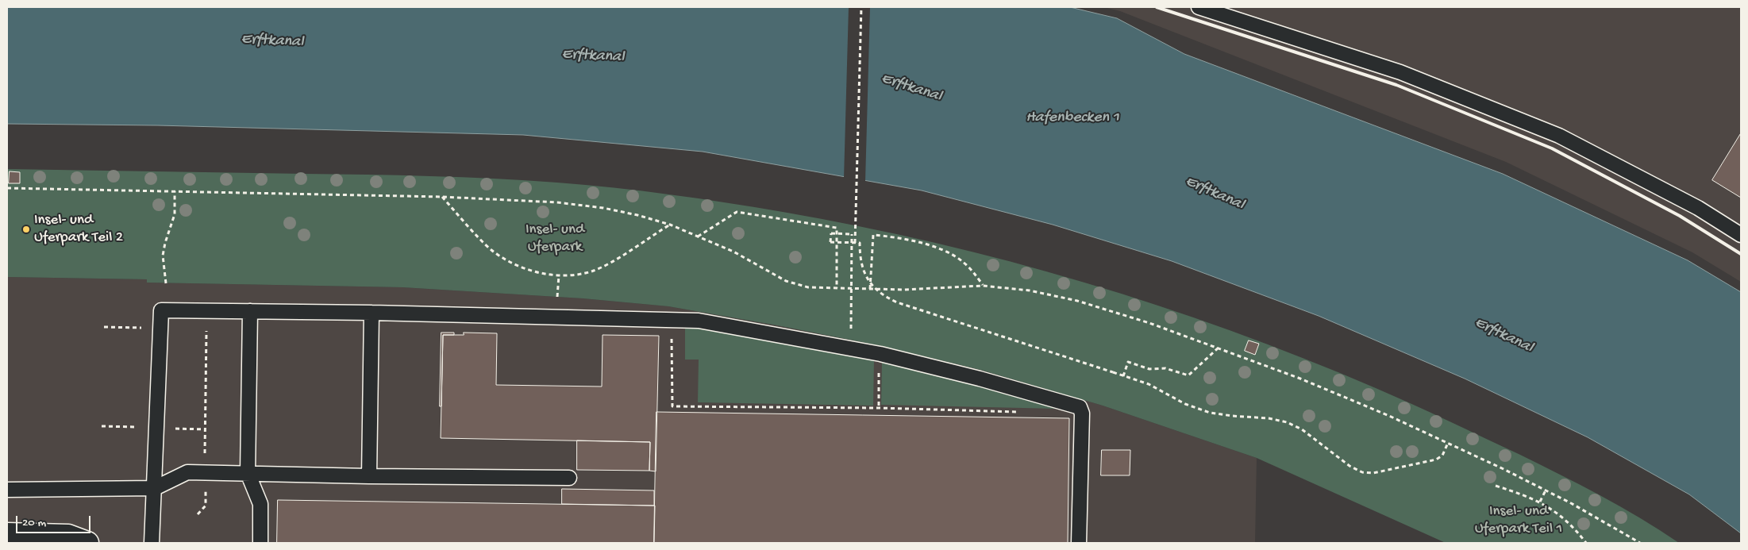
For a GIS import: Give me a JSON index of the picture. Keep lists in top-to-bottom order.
{
  "water": ["Erftkanal", "Hafenbecken 1"],
  "parks": ["Insel- und Uferpark", "Insel- und Uferpark Teil 1"],
  "places": ["Insel- und Uferpark Teil 2"],
  "scale_bar": "20 m"
}
